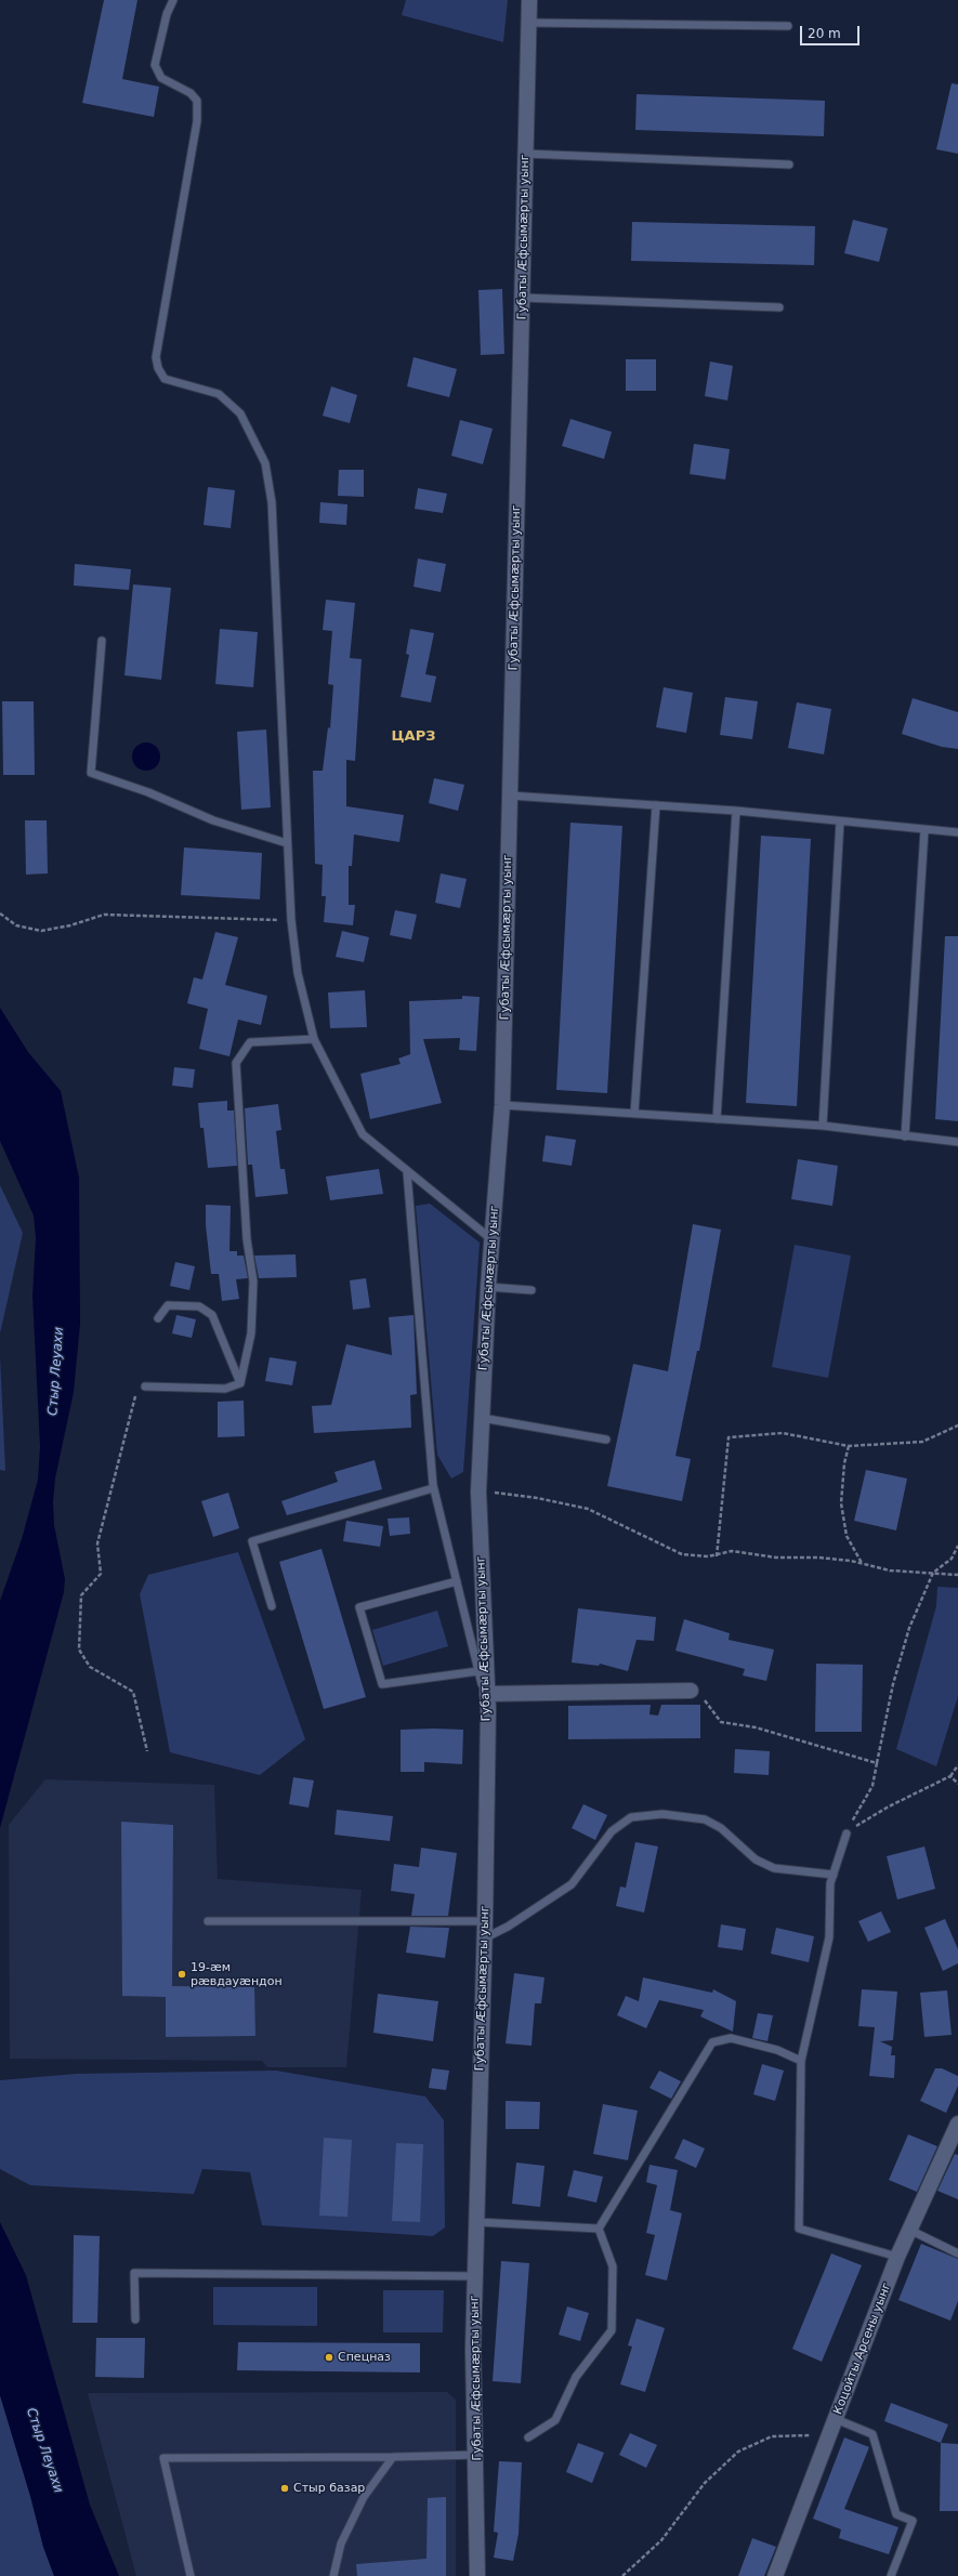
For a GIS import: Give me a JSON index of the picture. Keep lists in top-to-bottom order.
{
  "streets": {
    "street": ["Губаты Æфсымæрты уынг", "Коцойты Арсены уынг"]
  },
  "districts": ["ЦАРЗ"],
  "water": ["Стыр Леуахи"],
  "places": ["19-æм рӕвдауӕндон", "Спецназ", "Стыр базар"],
  "scale_bar": "20 m"
}
